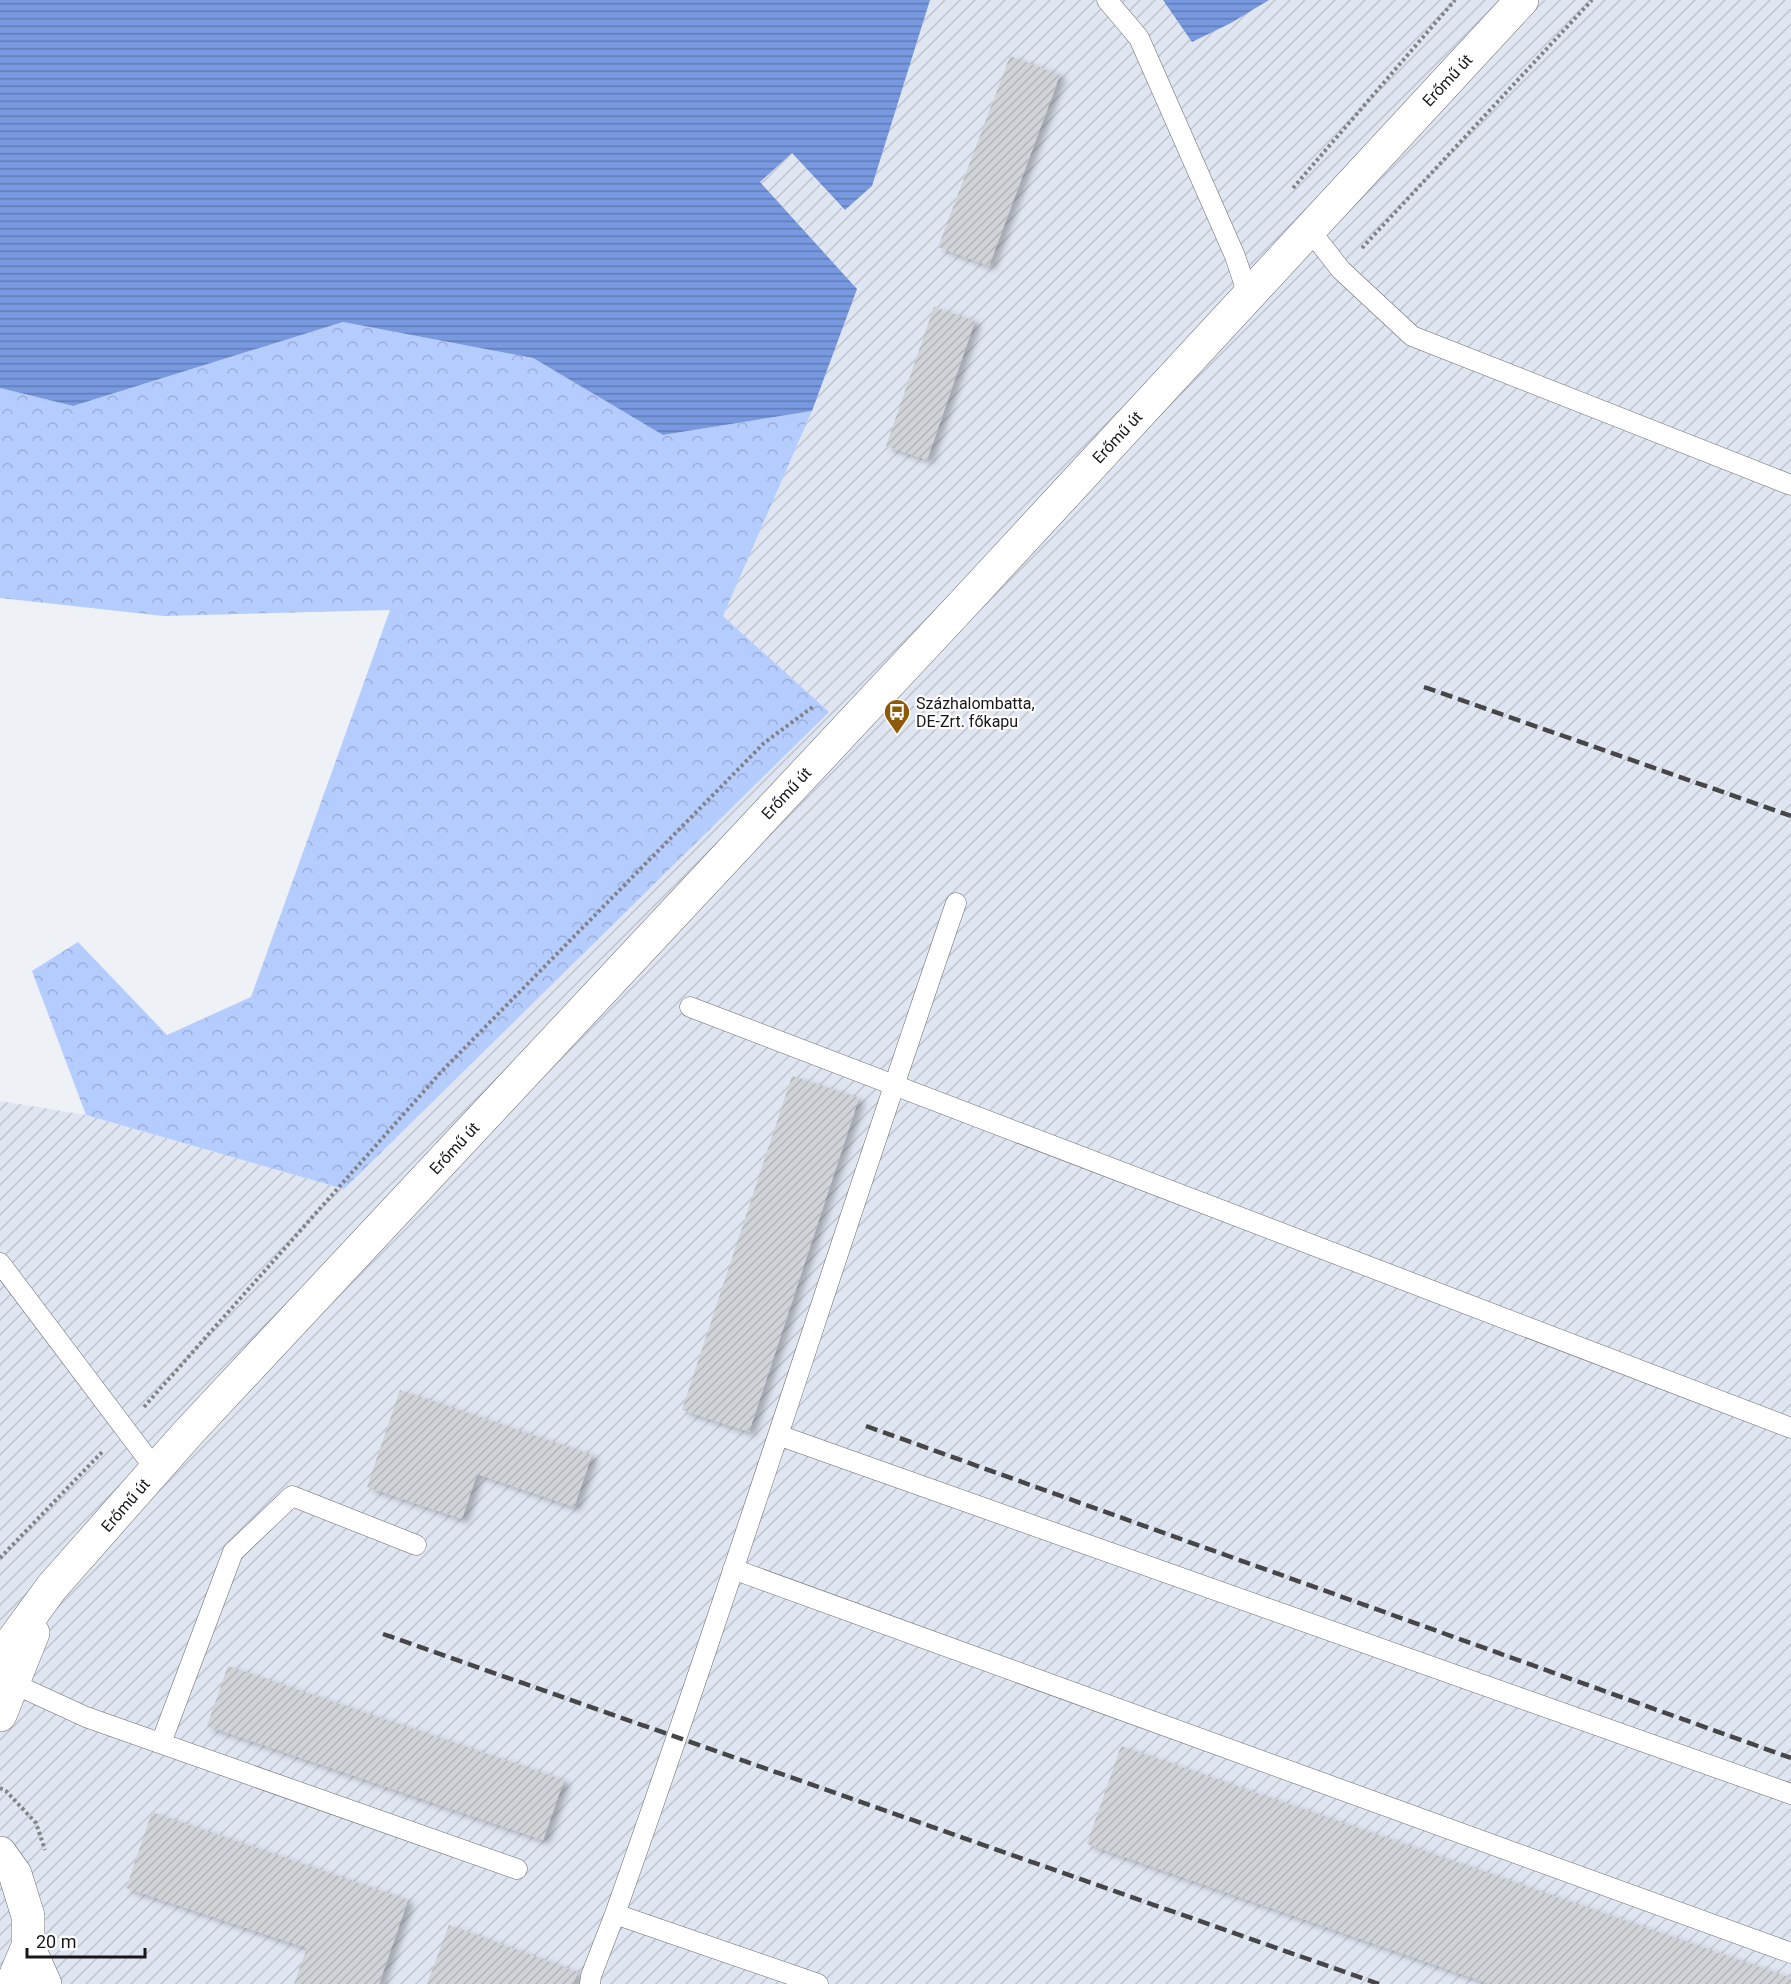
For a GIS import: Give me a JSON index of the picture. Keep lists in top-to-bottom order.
{
  "streets": {
    "street": ["Erőmű út"]
  },
  "places": {
    "bus stop": ["Százhalombatta, DE-Zrt. főkapu"]
  },
  "scale_bar": "20 m"
}
